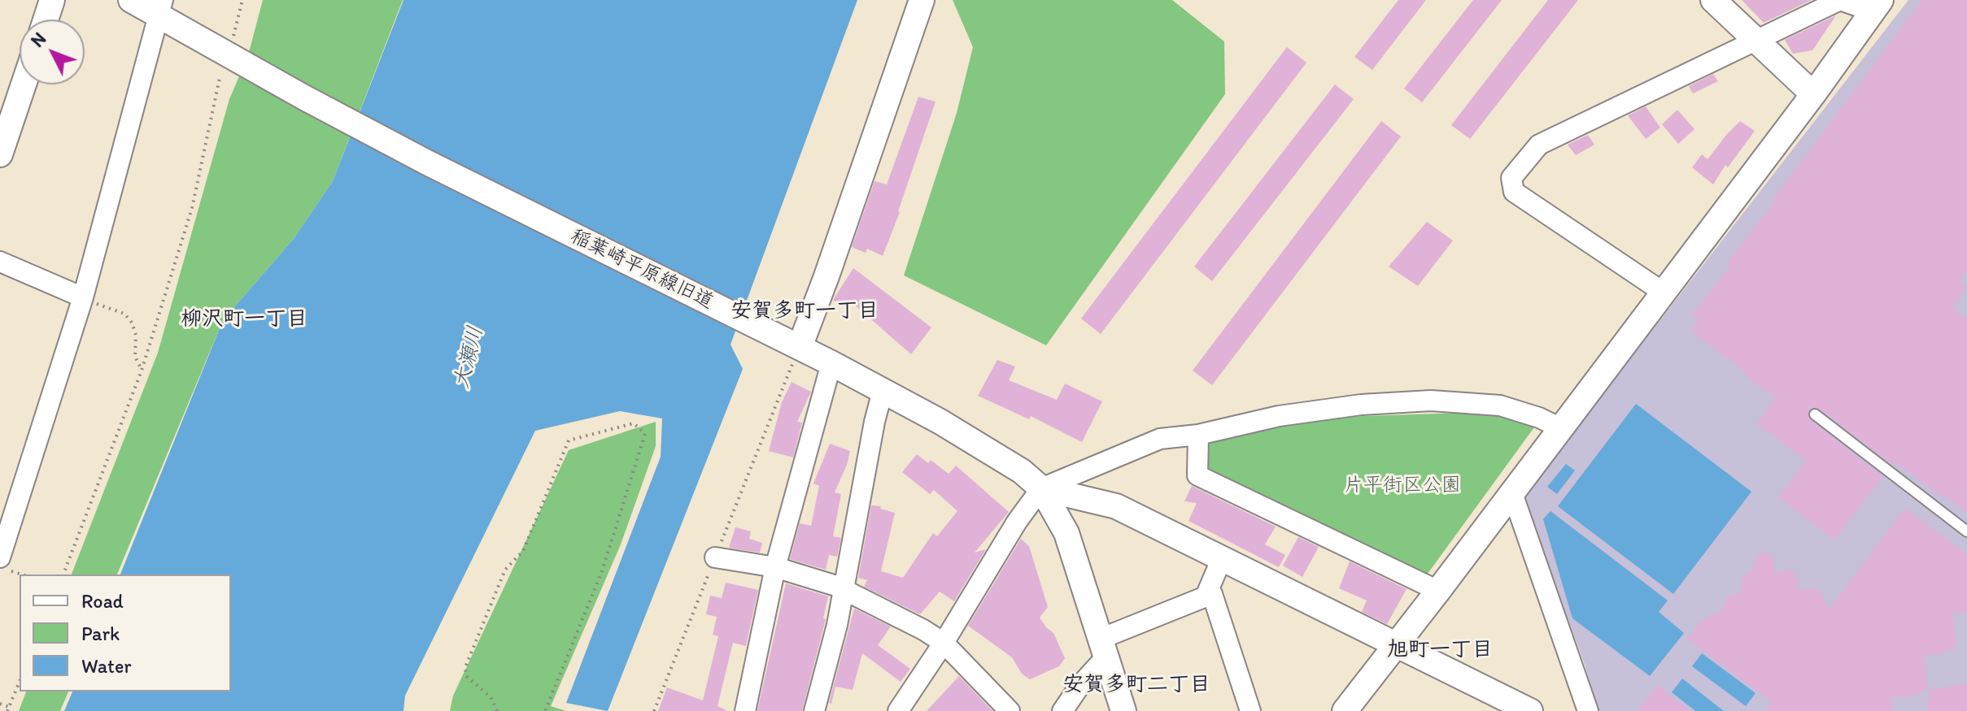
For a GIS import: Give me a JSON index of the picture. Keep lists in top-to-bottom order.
{
  "streets": {
    "street": ["稲葉崎平原線旧道"]
  },
  "districts": [
    "安賀多町一丁目",
    "柳沢町一丁目",
    "旭町一丁目",
    "安賀多町二丁目"
  ],
  "water": ["大瀬川"],
  "parks": ["片平街区公園"],
  "legend": ["Road", "Park", "Water"],
  "north": "top left"
}
